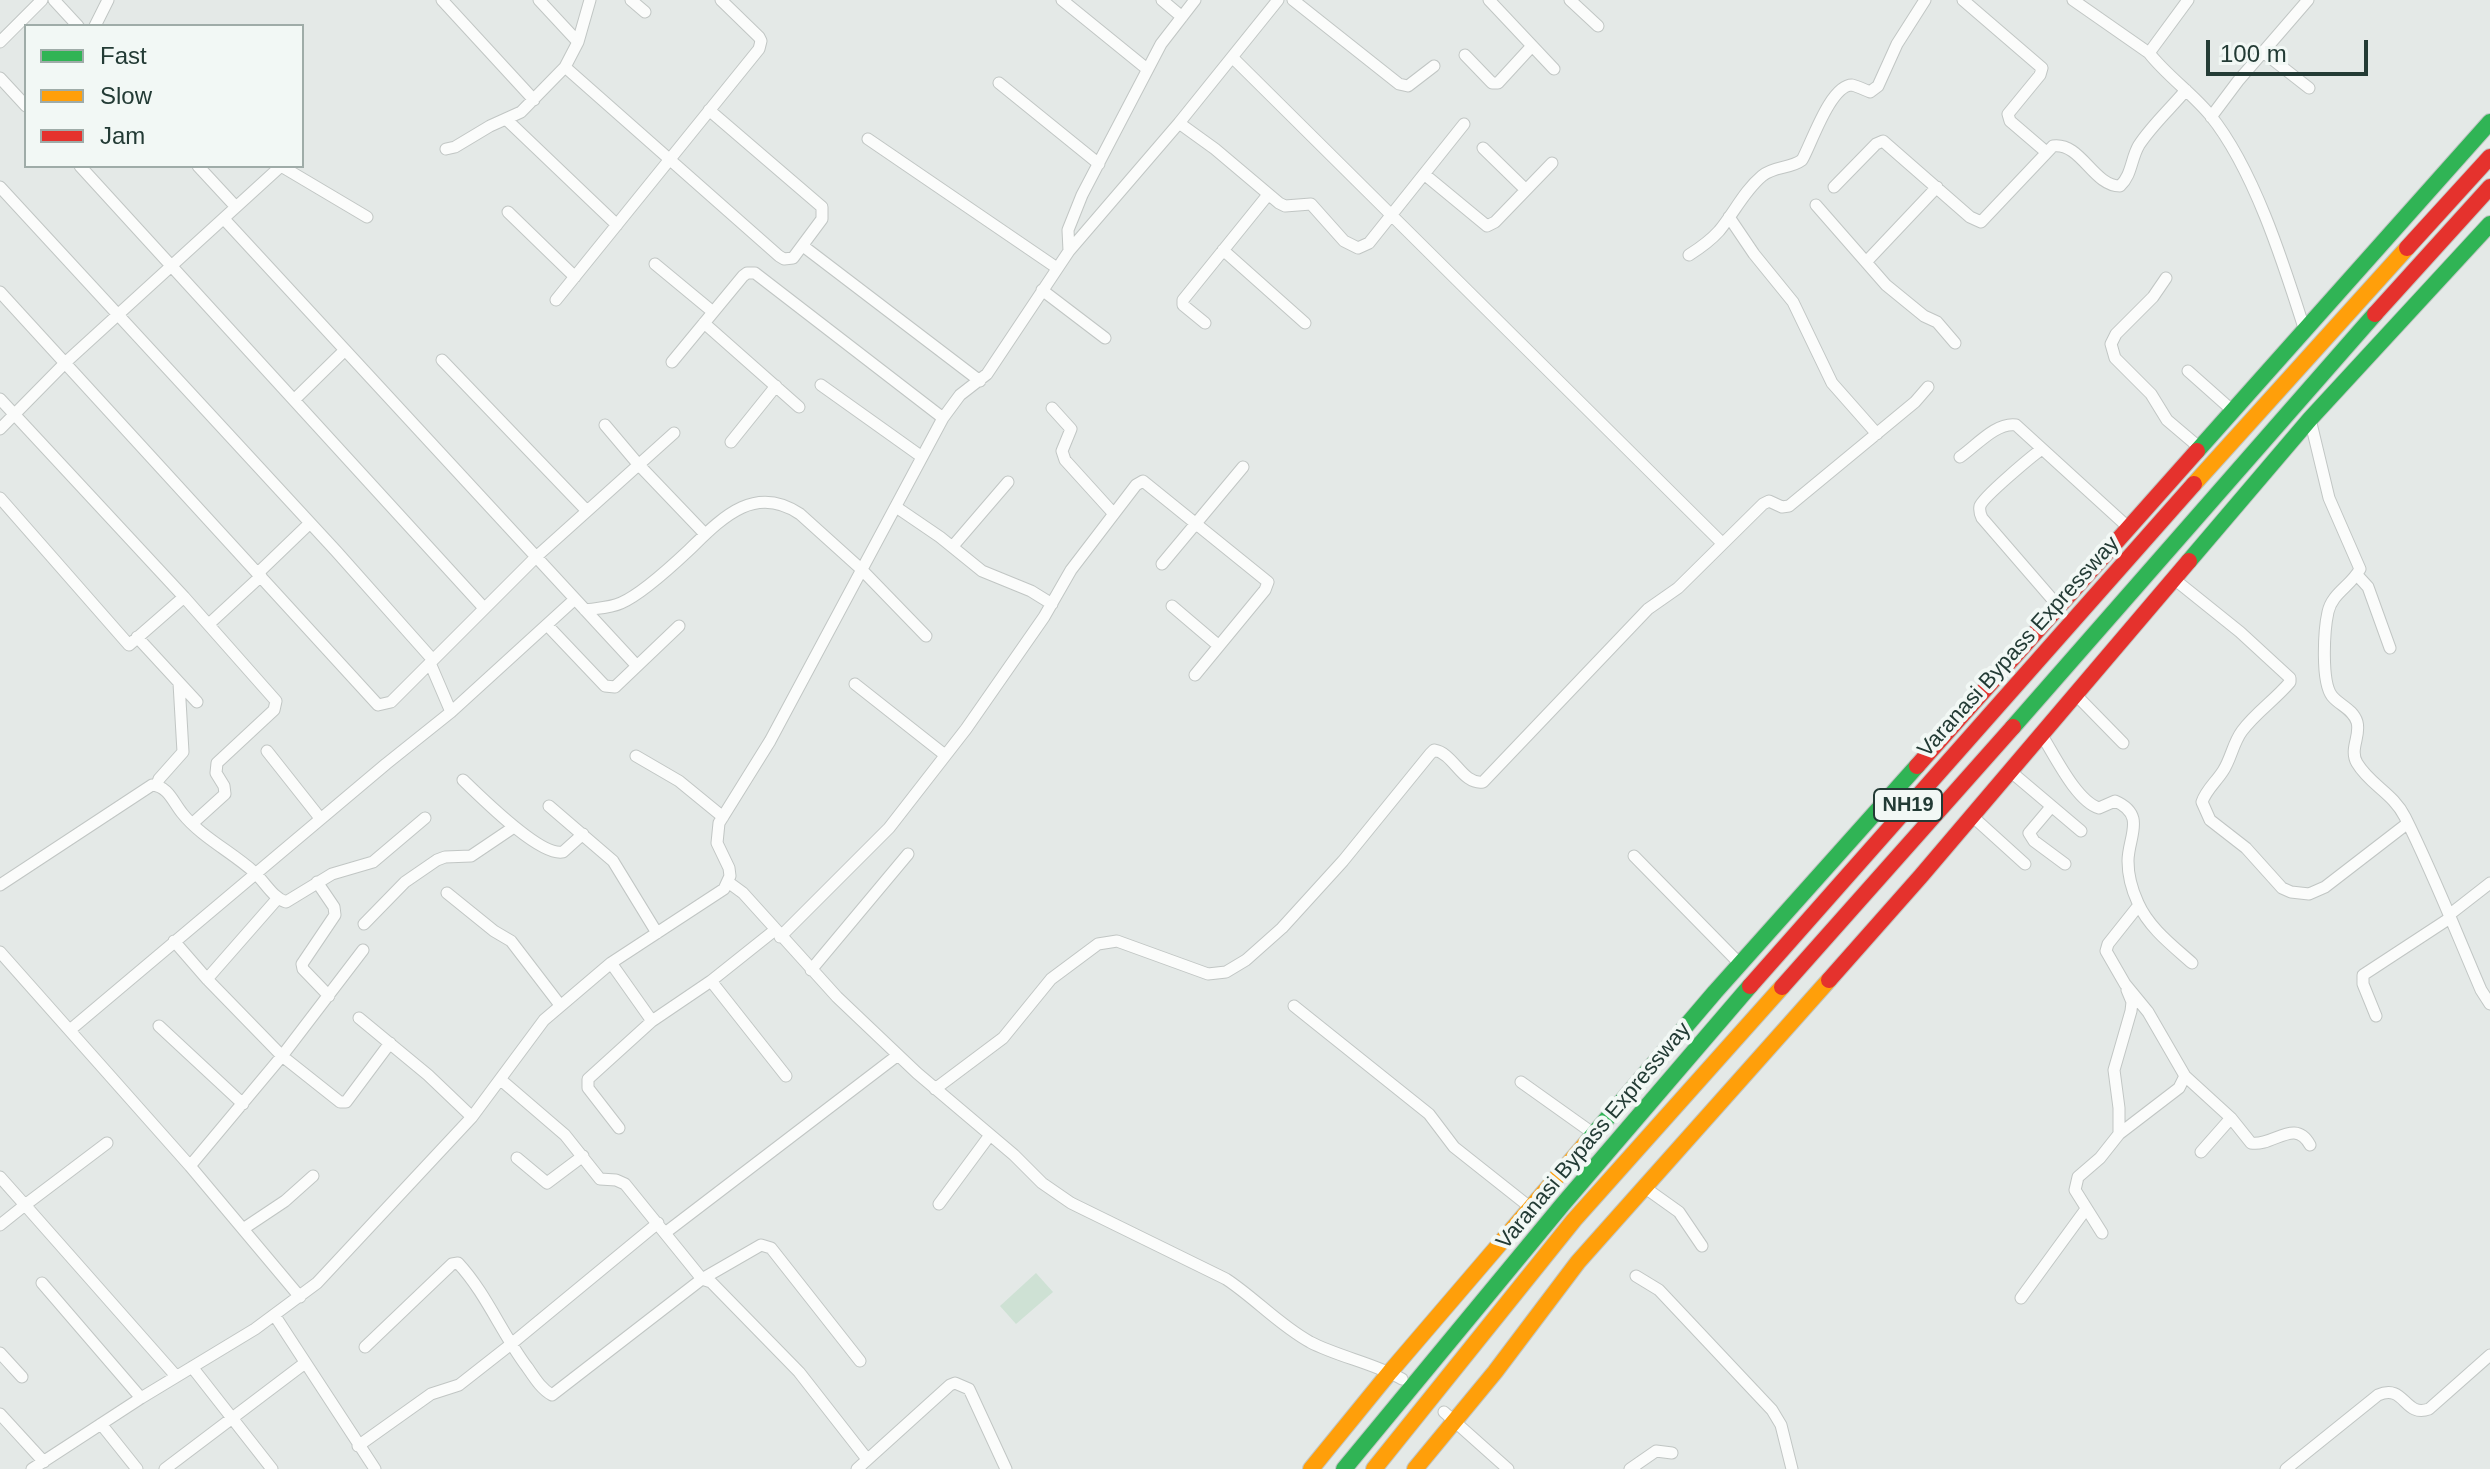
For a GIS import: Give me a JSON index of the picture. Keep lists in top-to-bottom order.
{
  "streets": {
    "main road": ["Varanasi Bypass Expressway", "NH19"]
  },
  "legend": ["Fast", "Slow", "Jam"],
  "scale_bar": "100 m"
}
